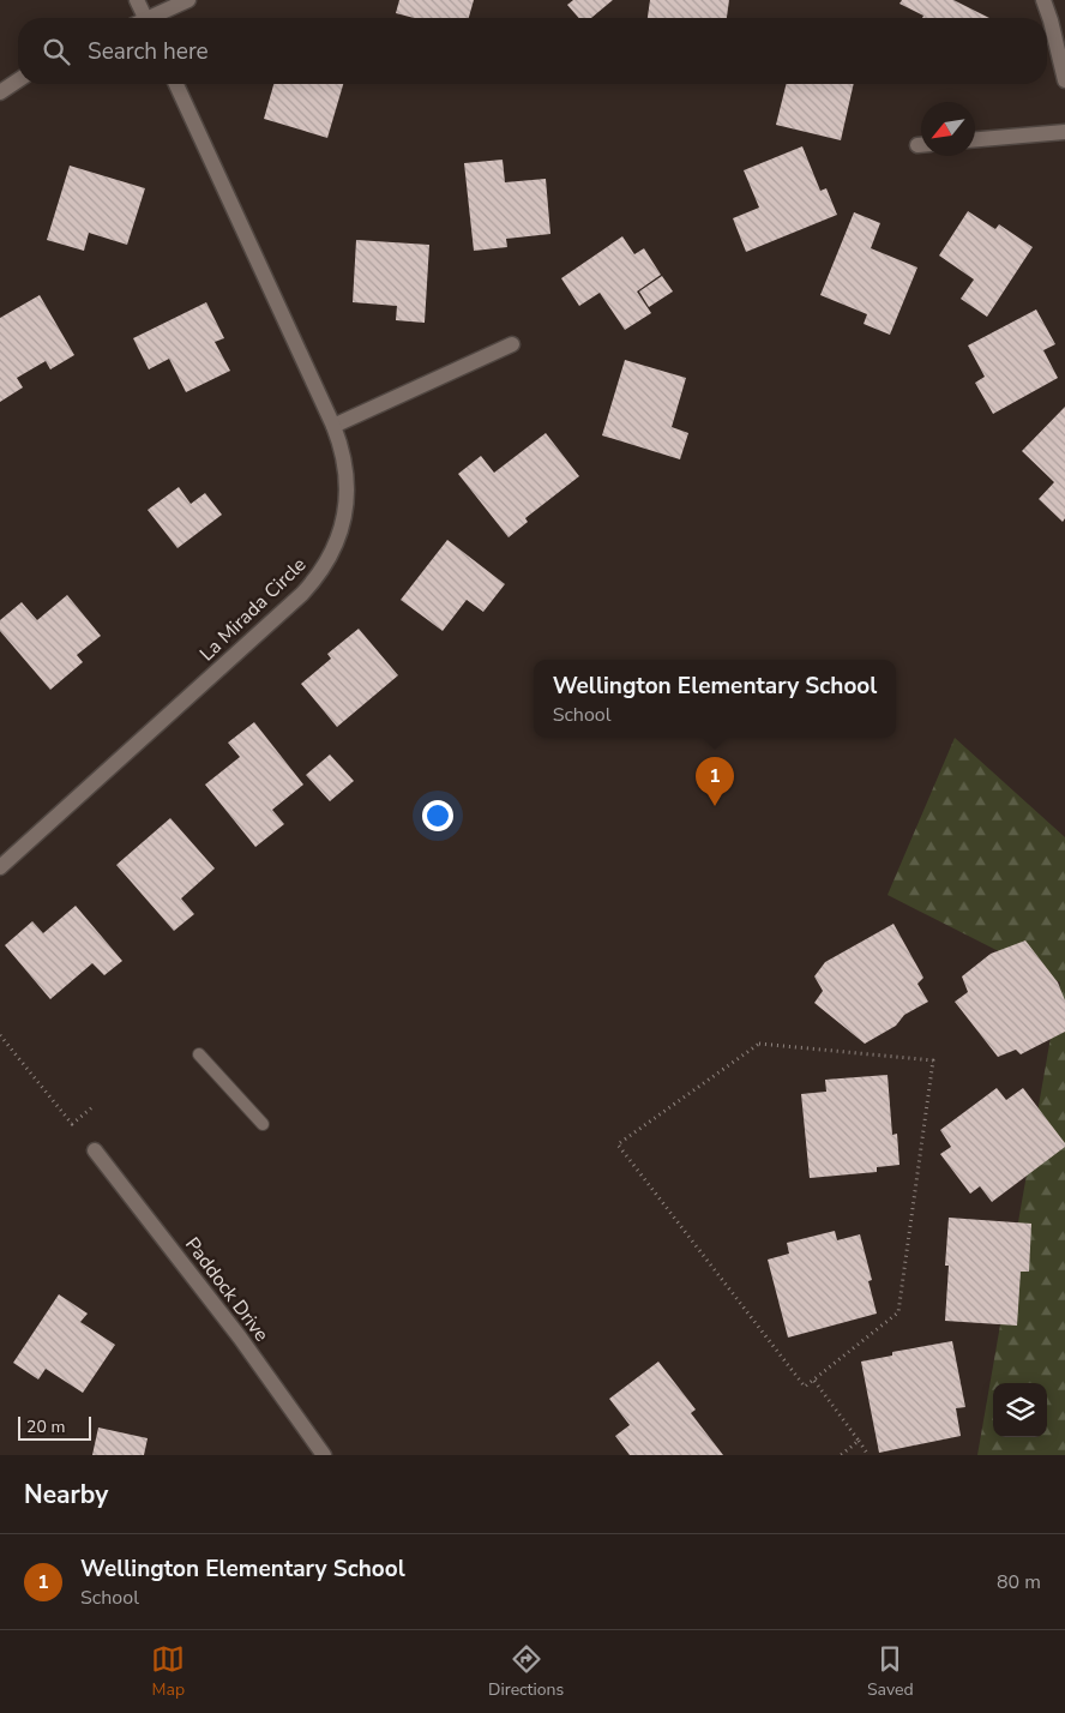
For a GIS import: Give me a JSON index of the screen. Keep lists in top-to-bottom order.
{
  "streets": {
    "street": ["La Mirada Circle", "Paddock Drive"]
  },
  "scale_bar": "20 m",
  "north": "bottom left",
  "page": {
    "search": "Search here",
    "popup": ["Wellington Elementary School", "School"],
    "pins": "1",
    "scale": "20 m",
    "heading": "Nearby",
    "list": [
      {
        "mark": "1",
        "name": "Wellington Elementary School",
        "note": "School",
        "value": "80 m"
      }
    ],
    "nav": ["Map", "Directions", "Saved"]
  }
}
